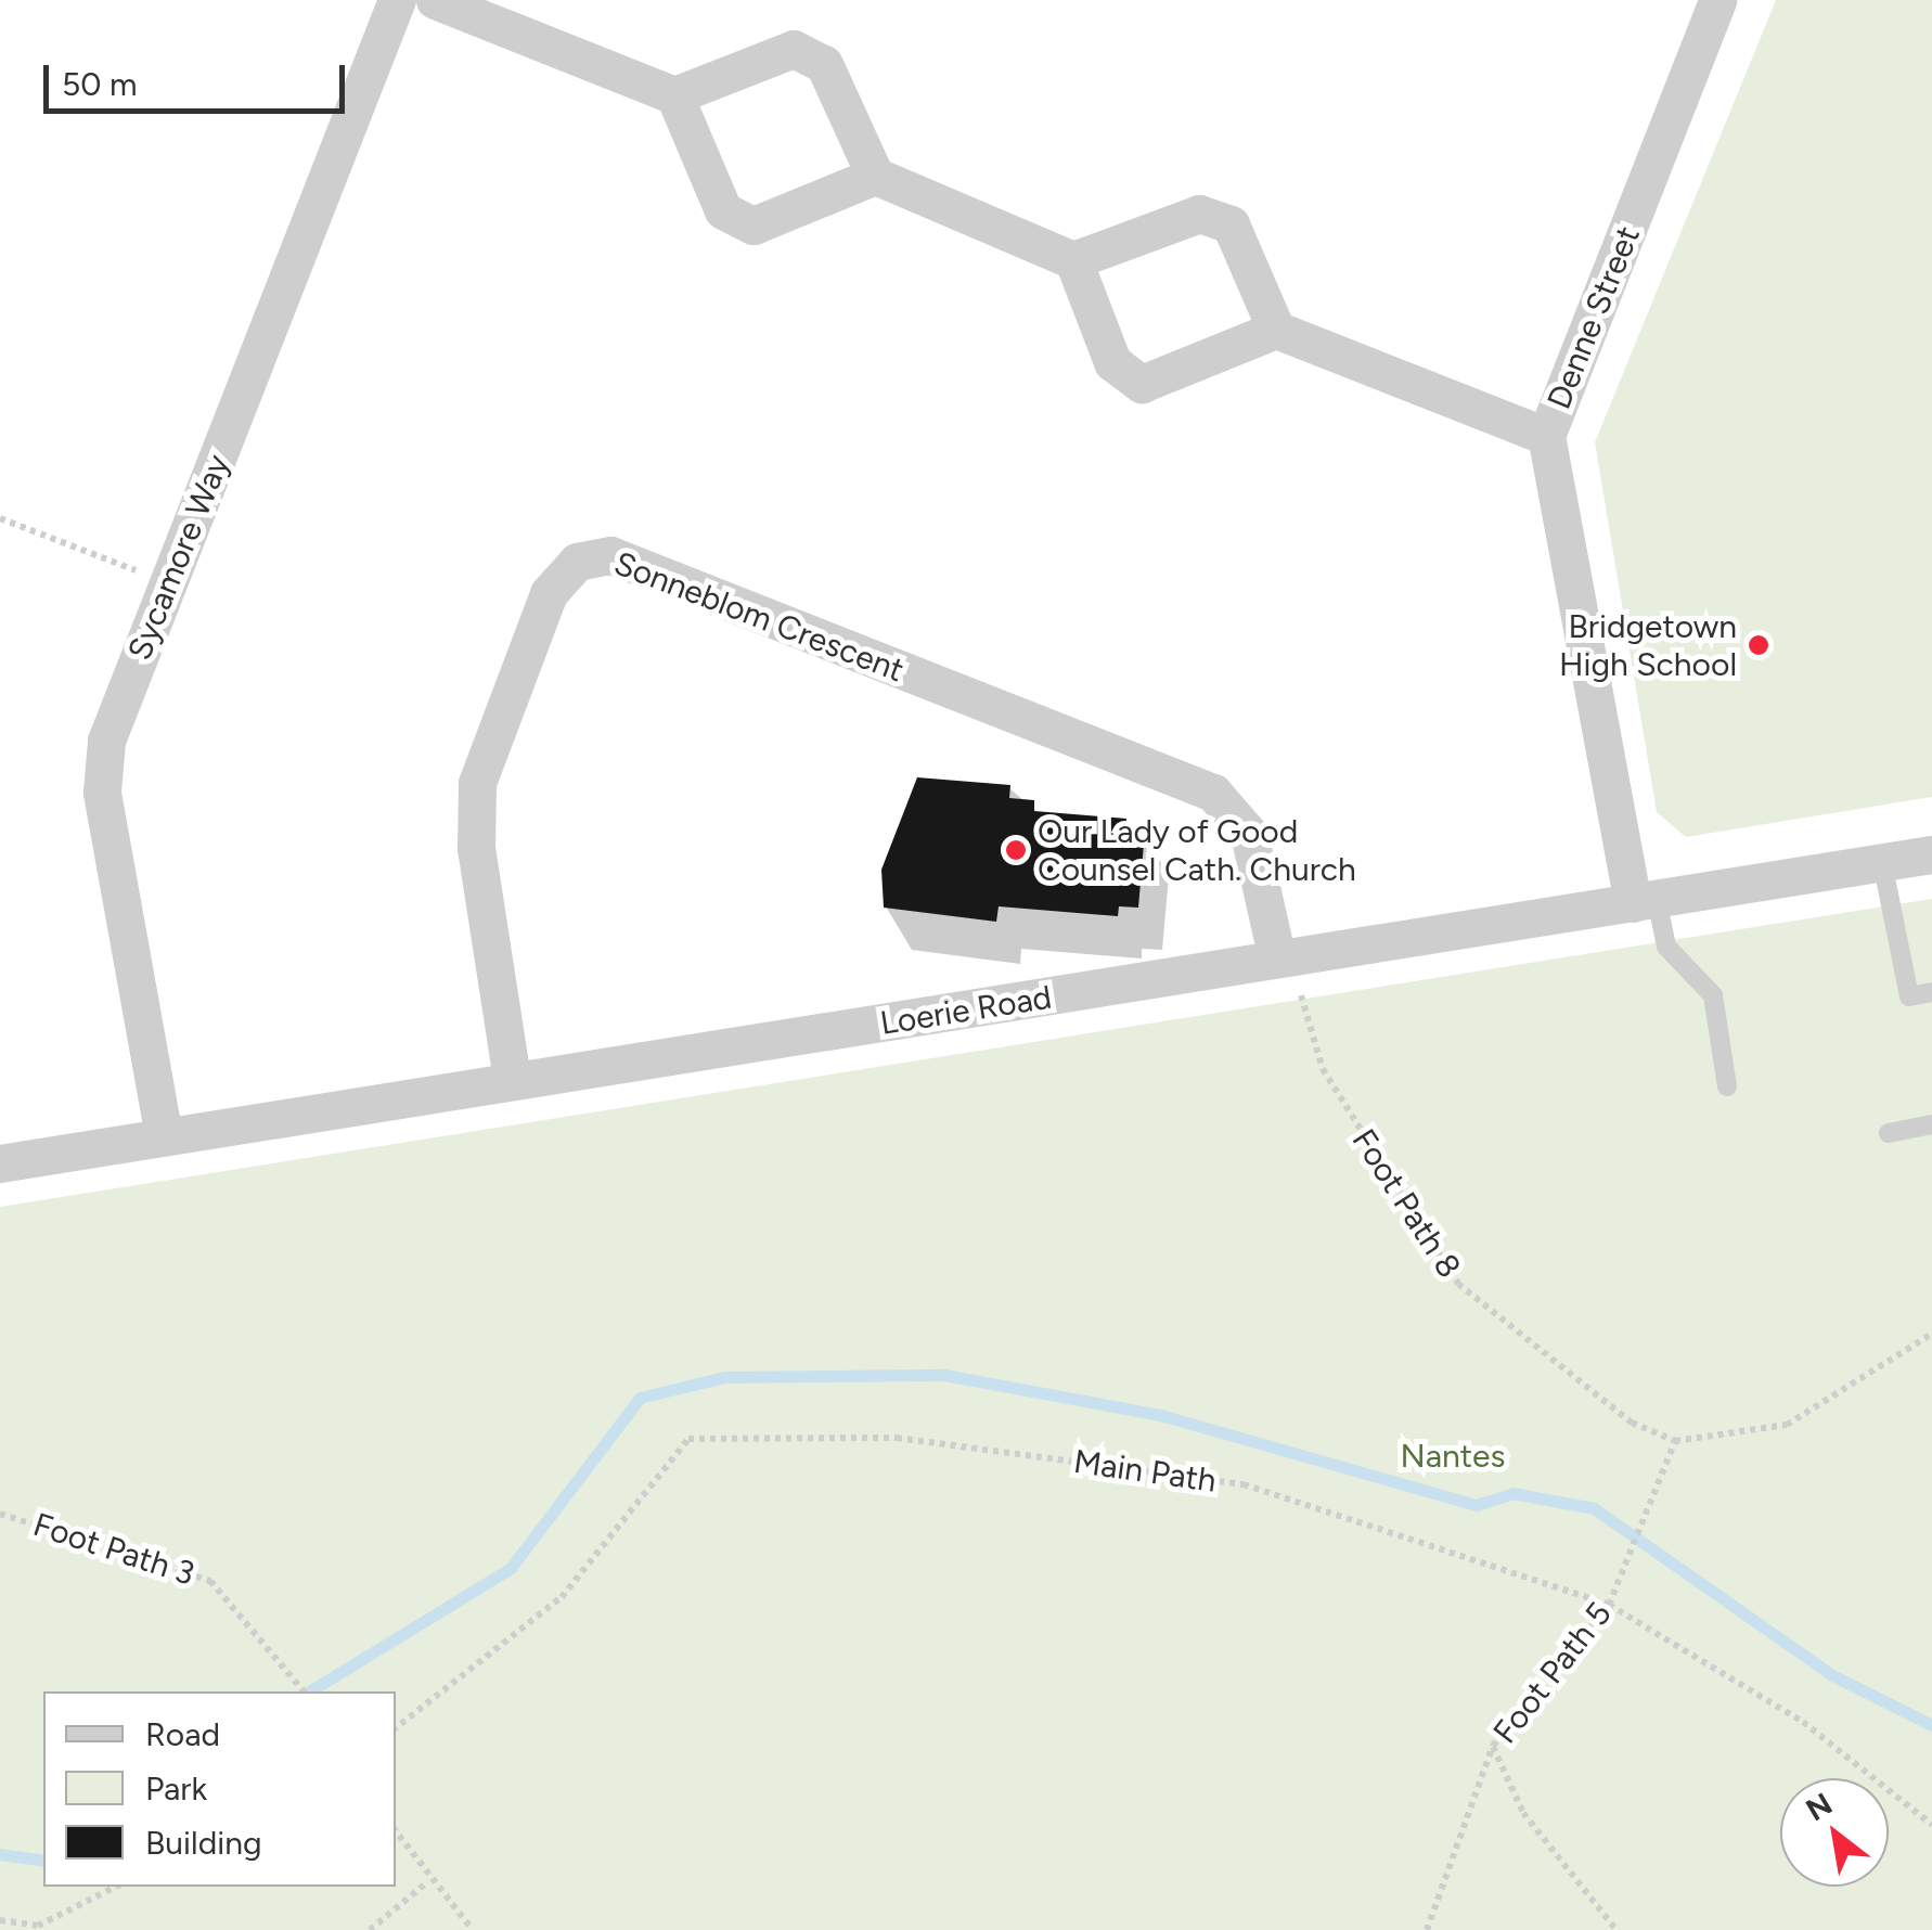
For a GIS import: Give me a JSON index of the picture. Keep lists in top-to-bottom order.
{
  "streets": {
    "street": [
      "Denne Street",
      "Sycamore Way",
      "Sonneblom Crescent",
      "Loerie Road"
    ],
    "path": [
      "Foot Path 8",
      "Main Path",
      "Foot Path 3",
      "Foot Path 5"
    ]
  },
  "crossings": [
    ["Denne Street", "Loerie Road"],
    ["Sycamore Way", "Loerie Road"],
    ["Sonneblom Crescent", "Loerie Road"],
    ["Foot Path 8", "Foot Path 5"],
    ["Main Path", "Foot Path 5"]
  ],
  "parks": ["Nantes"],
  "places": ["Bridgetown High School", "Our Lady of Good Counsel Cath. Church"],
  "legend": ["Road", "Park", "Building"],
  "scale_bar": "50 m",
  "north": "top left"
}
